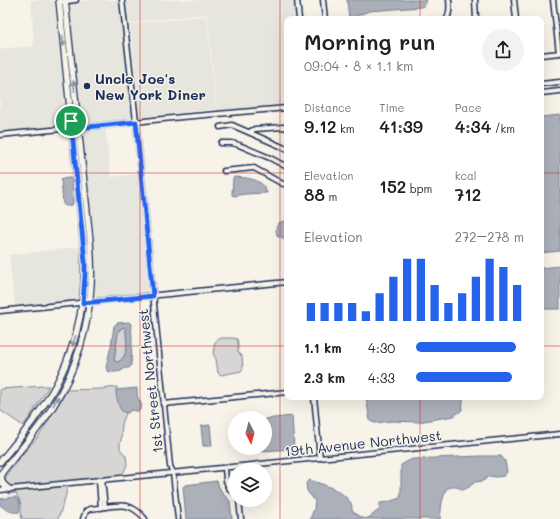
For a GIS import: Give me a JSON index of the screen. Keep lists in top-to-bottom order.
{
  "streets": {
    "street": ["1st Street Northwest", "19th Avenue Northwest"]
  },
  "crossings": [
    ["1st Street Northwest", "19th Avenue Northwest"]
  ],
  "places": ["Uncle Joe's New York Diner"],
  "north": "bottom",
  "page": {
    "heading": ["Morning run", "09:04 · 8 × 1.1 km"],
    "stats": [
      ["Distance", "9.12 km"],
      ["Time", "41:39"],
      ["Pace", "4:34 /km"],
      ["Elevation", "88 m"],
      ["152 bpm"],
      ["kcal", "712"]
    ],
    "chart": ["Elevation", "272–278 m"],
    "list": [
      {
        "name": "1.1 km",
        "note": "4:30"
      },
      {
        "name": "2.3 km",
        "note": "4:33"
      }
    ]
  }
}
